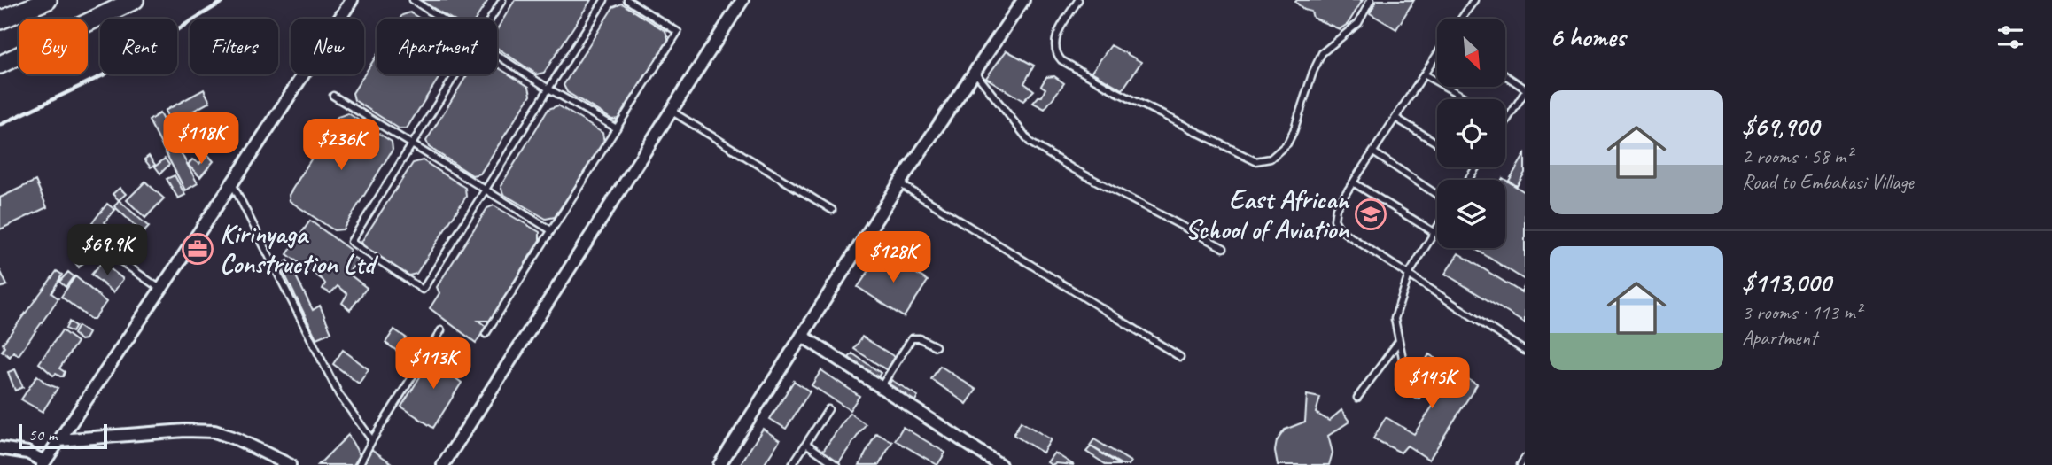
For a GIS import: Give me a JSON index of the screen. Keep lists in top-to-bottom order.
{
  "places": {
    "school or university": ["East African School of Aviation"],
    "office": ["Kirinyaga Construction Ltd"]
  },
  "scale_bar": "50 m",
  "north": "bottom right",
  "page": {
    "heading": "6 homes",
    "chip": [
      "Buy",
      "Rent",
      "Filters",
      "New",
      "Apartment"
    ],
    "list": [
      {
        "name": "$69,900",
        "note": "2 rooms · 58 m² · Road to Embakasi Village"
      },
      {
        "name": "$113,000",
        "note": "3 rooms · 113 m² · Apartment"
      }
    ],
    "price": [
      "$118K",
      "$236K",
      "$69.9K",
      "$128K",
      "$113K",
      "$145K"
    ],
    "scale": "50 m"
  }
}
